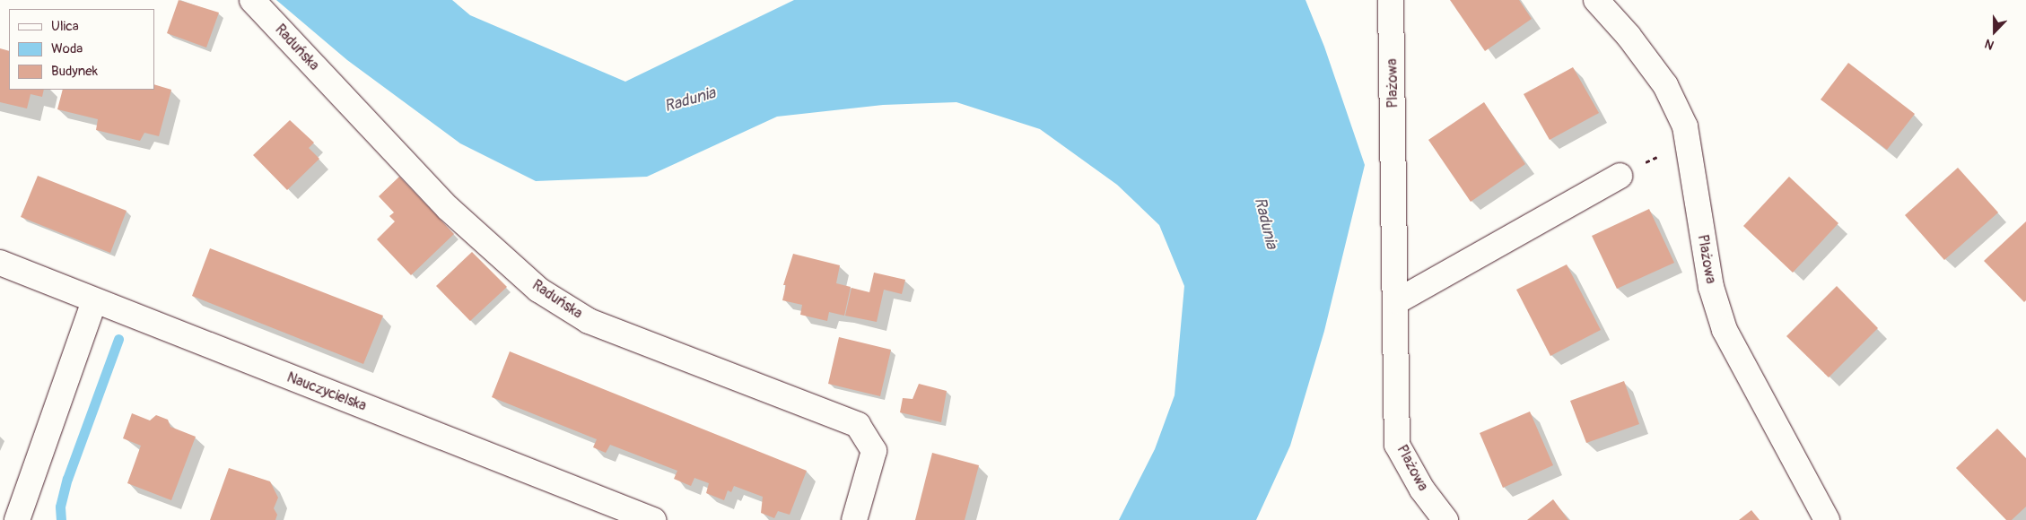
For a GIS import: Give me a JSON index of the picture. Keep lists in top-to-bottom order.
{
  "streets": {
    "street": ["Raduńska", "Plażowa", "Nauczycielska"]
  },
  "water": ["Radunia"],
  "legend": ["Ulica", "Woda", "Budynek"],
  "north": "bottom"
}
